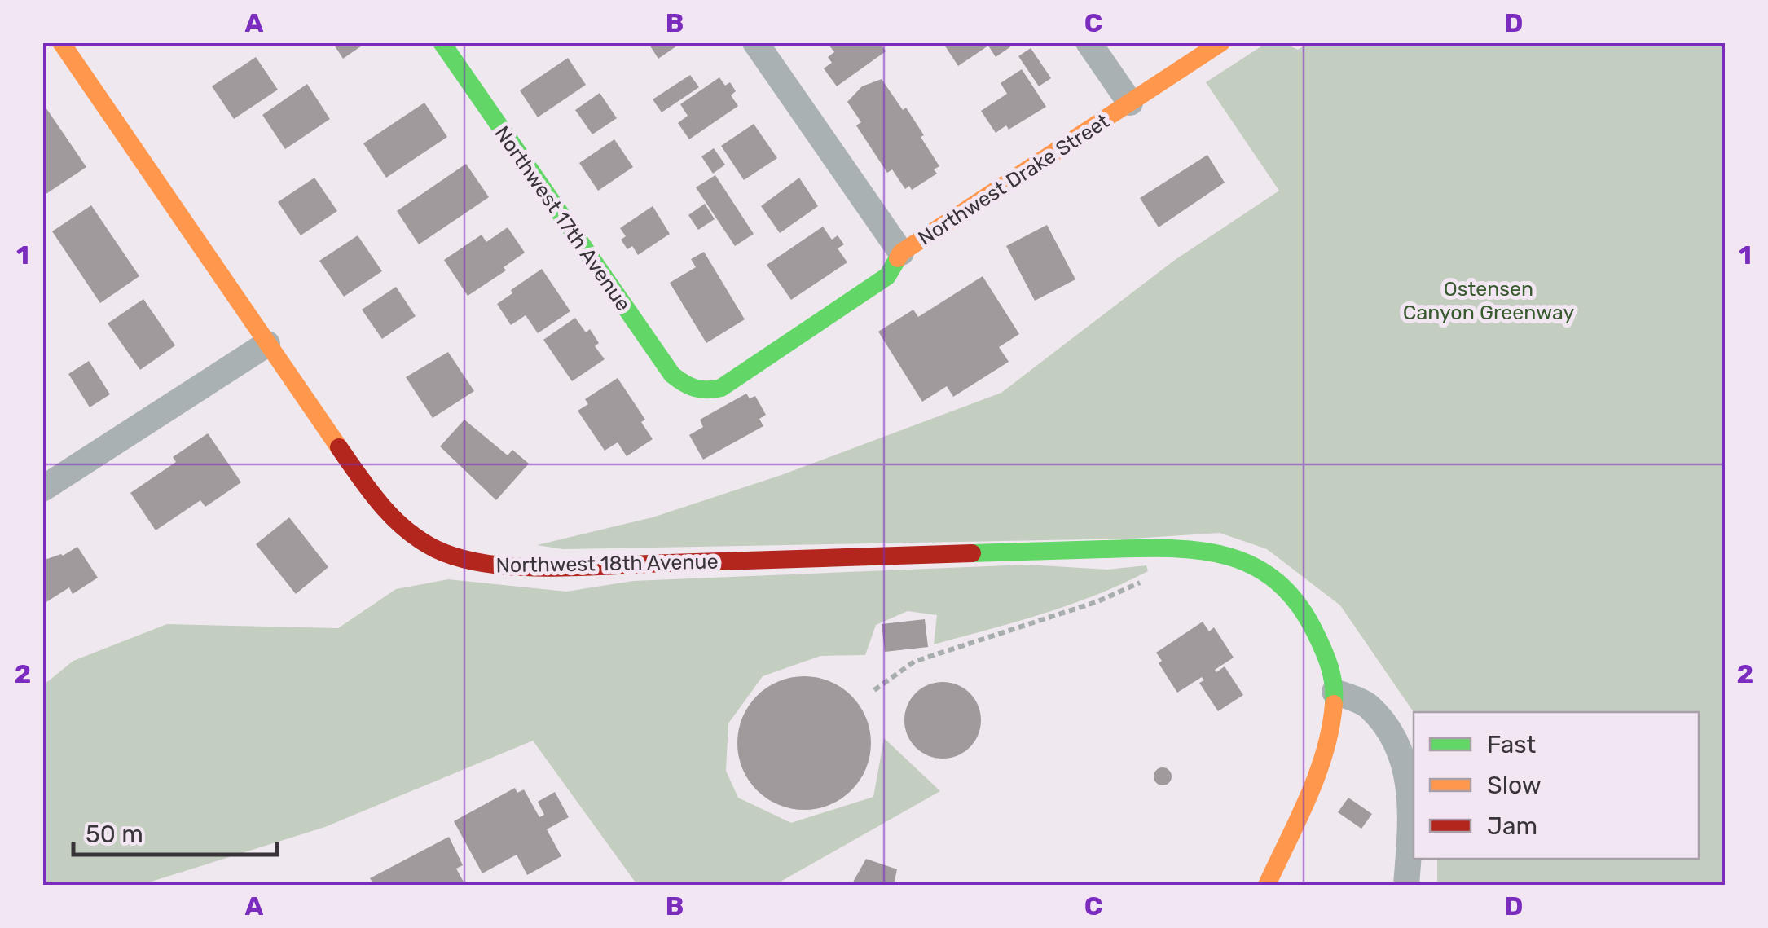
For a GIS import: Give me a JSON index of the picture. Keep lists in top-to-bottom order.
{
  "streets": {
    "street": ["Northwest Drake Street", "Northwest 17th Avenue", "Northwest 18th Avenue"]
  },
  "crossings": [
    ["Northwest Drake Street", "Northwest 17th Avenue"]
  ],
  "parks": ["Ostensen Canyon Greenway"],
  "legend": ["Fast", "Slow", "Jam"],
  "scale_bar": "50 m",
  "grid": {
    "columns": [
      "A",
      "B",
      "C",
      "D"
    ],
    "rows": ["1", "2"]
  }
}
